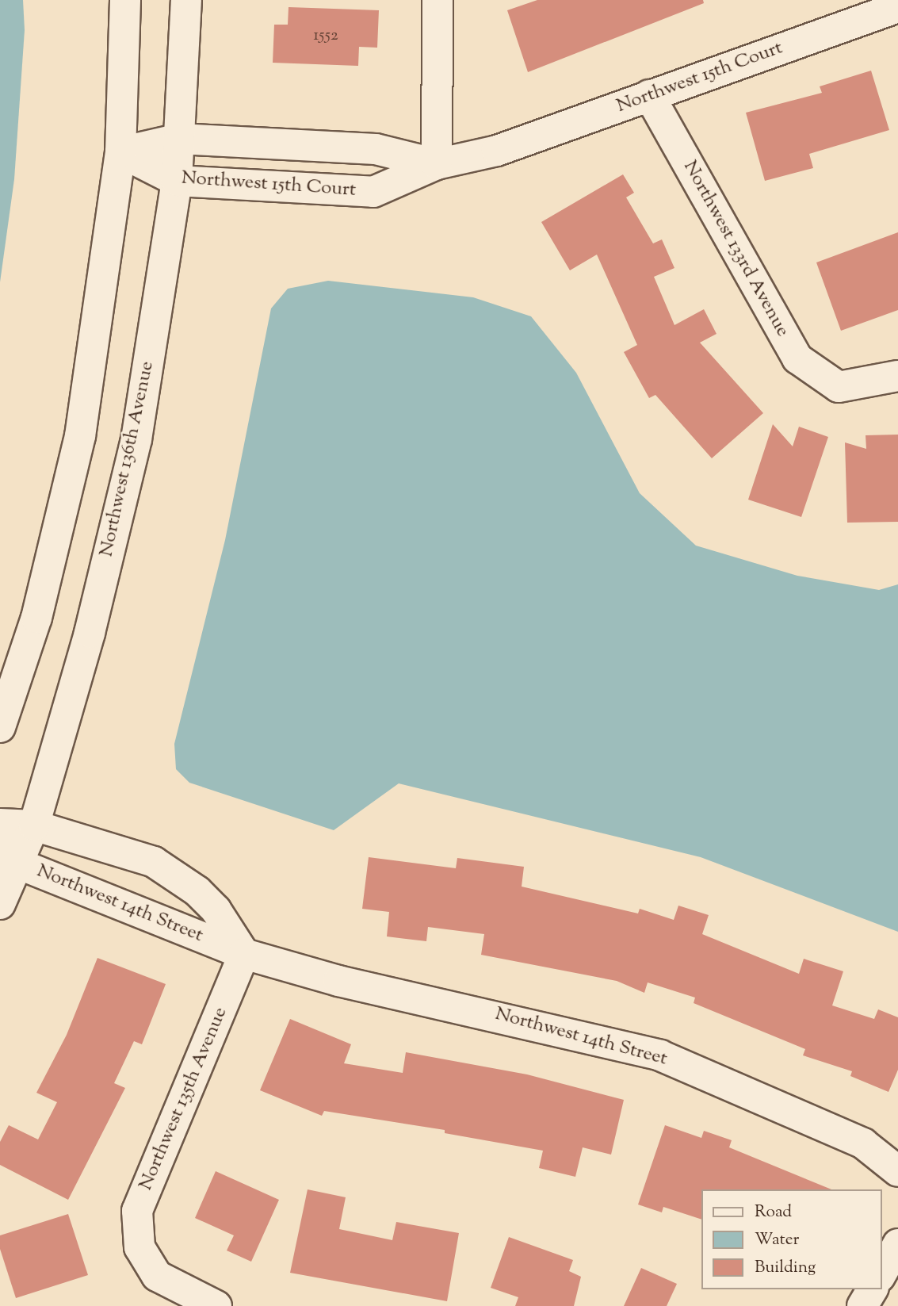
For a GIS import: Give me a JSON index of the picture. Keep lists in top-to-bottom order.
{
  "streets": {
    "street": [
      "Northwest 15th Court",
      "Northwest 133rd Avenue",
      "Northwest 136th Avenue",
      "Northwest 14th Street",
      "Northwest 135th Avenue"
    ]
  },
  "crossings": [
    ["Northwest 15th Court", "Northwest 133rd Avenue"],
    ["Northwest 15th Court", "Northwest 136th Avenue"],
    ["Northwest 136th Avenue", "Northwest 14th Street"],
    ["Northwest 14th Street", "Northwest 135th Avenue"]
  ],
  "house_numbers": ["1552"],
  "legend": ["Road", "Water", "Building"]
}
